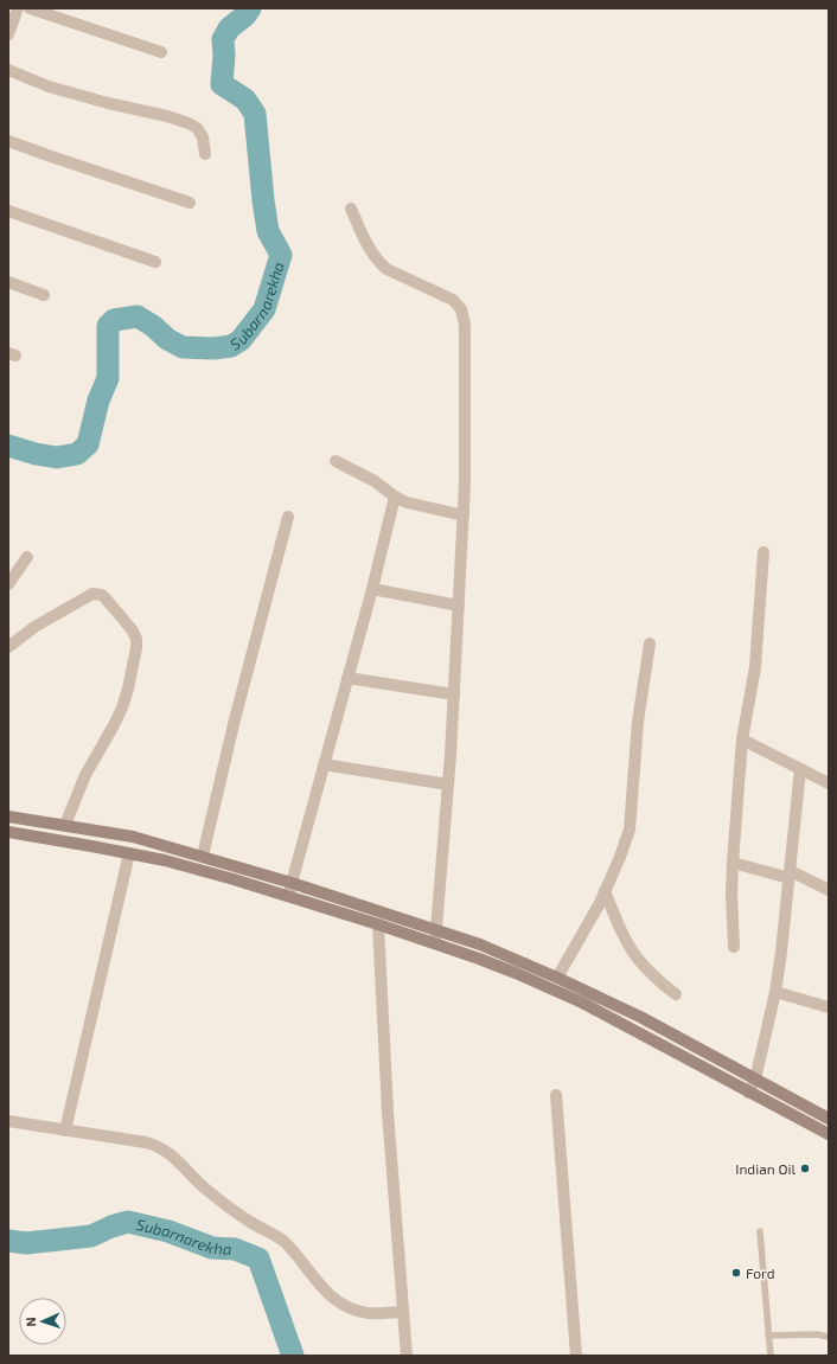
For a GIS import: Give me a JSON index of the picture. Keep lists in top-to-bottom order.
{
  "water": ["Subarnarekha"],
  "places": ["Indian Oil", "Ford"],
  "north": "left"
}
